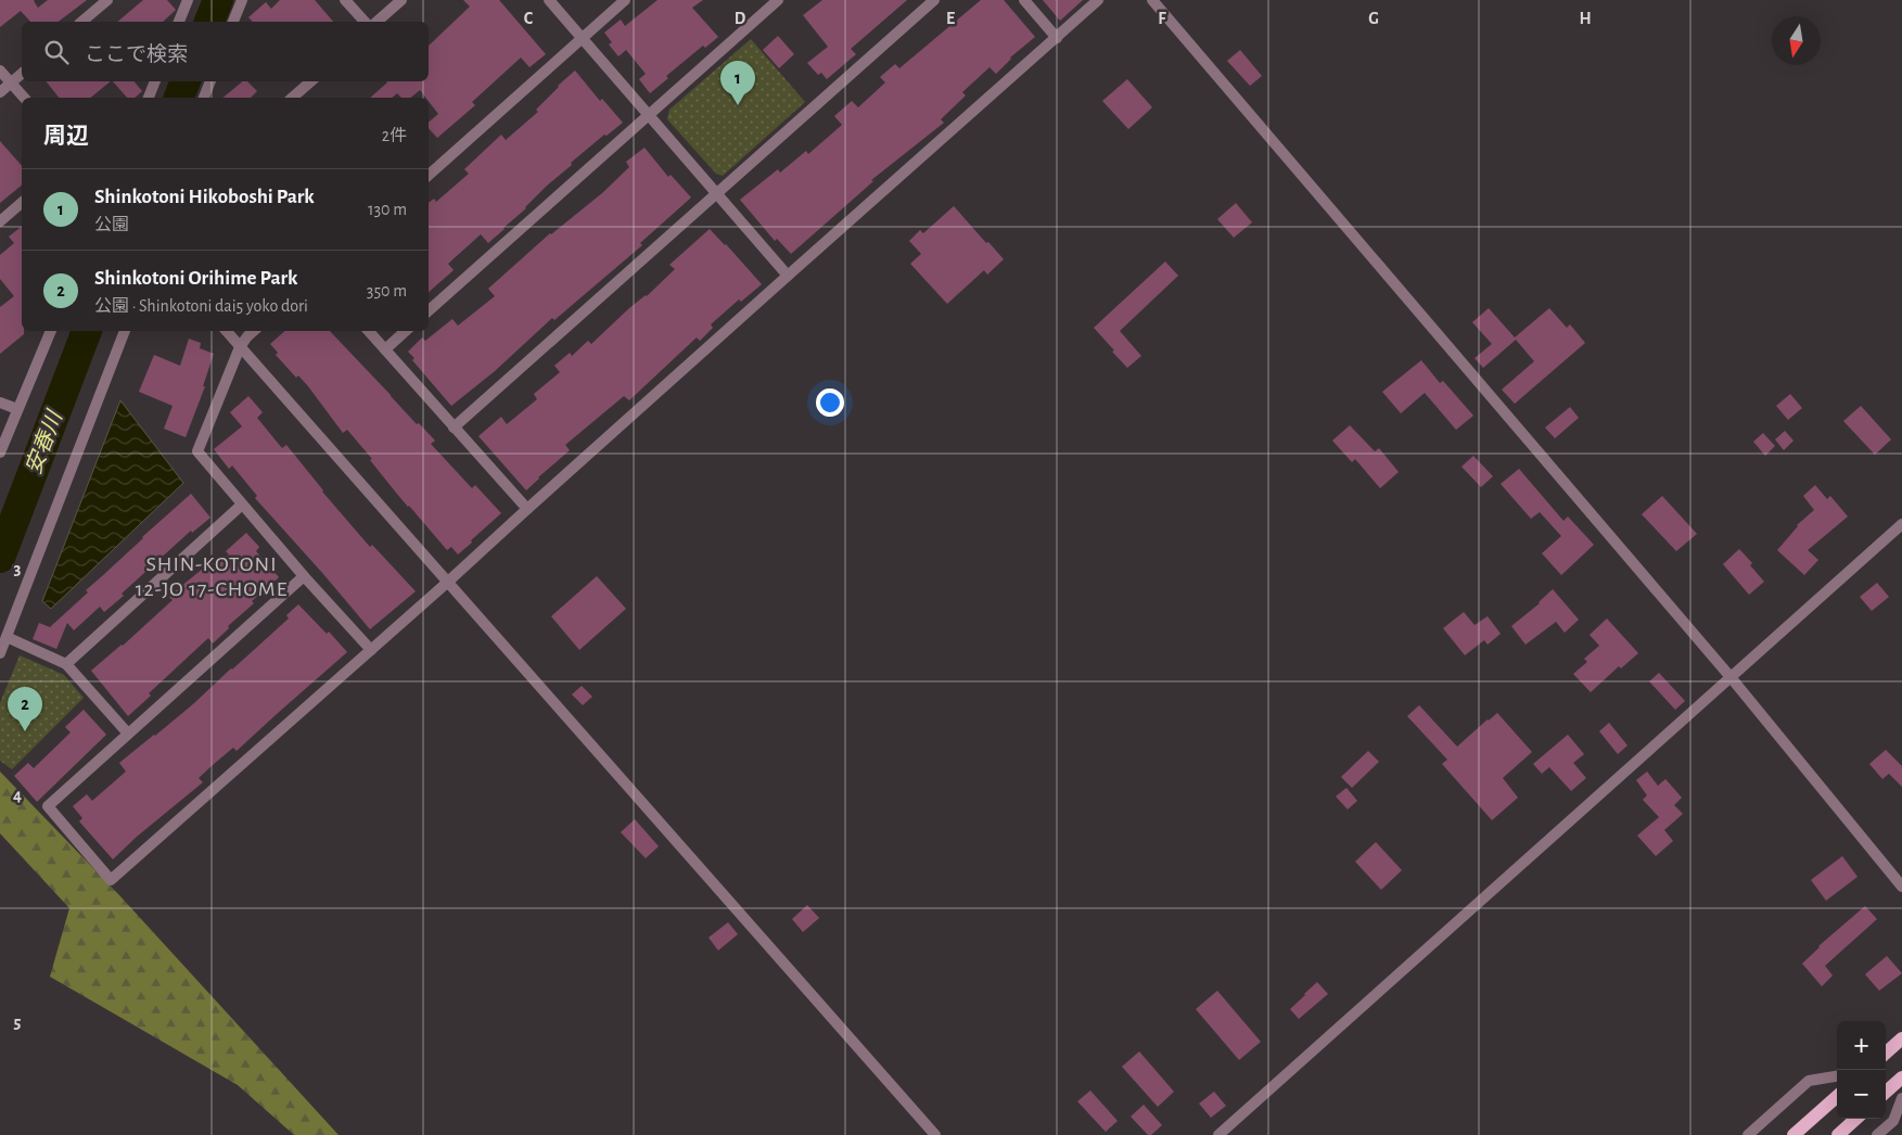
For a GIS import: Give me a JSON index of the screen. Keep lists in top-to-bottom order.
{
  "districts": ["SHIN-KOTONI 12-JO 17-CHOME"],
  "water": ["安春川"],
  "north": "bottom",
  "page": {
    "search": "ここで検索",
    "pins": ["1", "2"],
    "heading": ["周辺", "2件"],
    "list": [
      {
        "mark": "1",
        "name": "Shinkotoni Hikoboshi Park",
        "note": "公園",
        "value": "130 m"
      },
      {
        "mark": "2",
        "name": "Shinkotoni Orihime Park",
        "note": "公園 · Shinkotoni dai5 yoko dori",
        "value": "350 m"
      }
    ],
    "map_buttons": ["+", "−"]
  },
  "grid": {
    "columns": [
      "C",
      "D",
      "E",
      "F",
      "G",
      "H"
    ],
    "rows": ["3", "4", "5"]
  }
}
